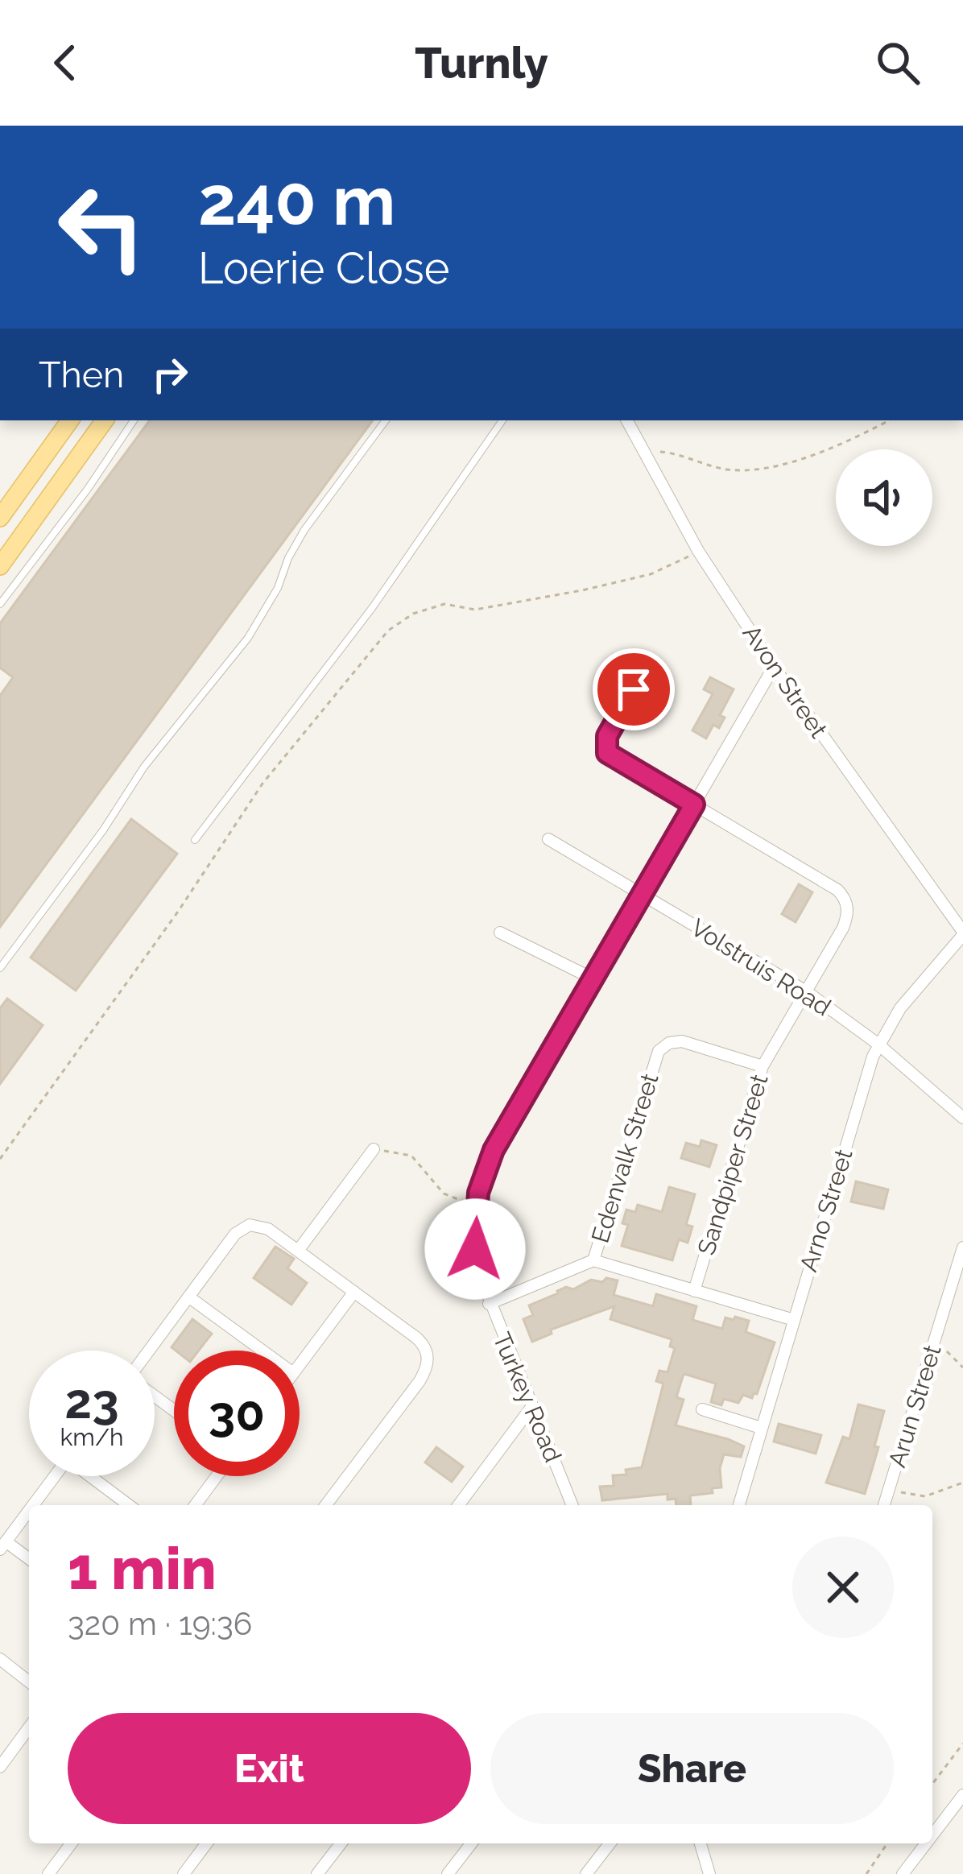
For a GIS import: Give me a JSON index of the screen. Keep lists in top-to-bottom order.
{
  "streets": {
    "street": [
      "Avon Street",
      "Volstruis Road",
      "Edenvalk Street",
      "Sandpiper Street",
      "Arno Street",
      "Turkey Road",
      "Arun Street"
    ]
  },
  "crossings": [
    ["Avon Street", "Arno Street"],
    ["Avon Street", "Turkey Road"],
    ["Volstruis Road", "Sandpiper Street"],
    ["Volstruis Road", "Arno Street"],
    ["Volstruis Road", "Turkey Road"],
    ["Edenvalk Street", "Sandpiper Street"],
    ["Sandpiper Street", "Turkey Road"]
  ],
  "page": {
    "header": "Turnly",
    "turn": ["240 m", "Loerie Close"],
    "then": "Then",
    "speed": "23 km/h",
    "limit": "30",
    "heading": ["1 min", "320 m · 19:36"],
    "buttons": ["Exit", "Share"]
  }
}
